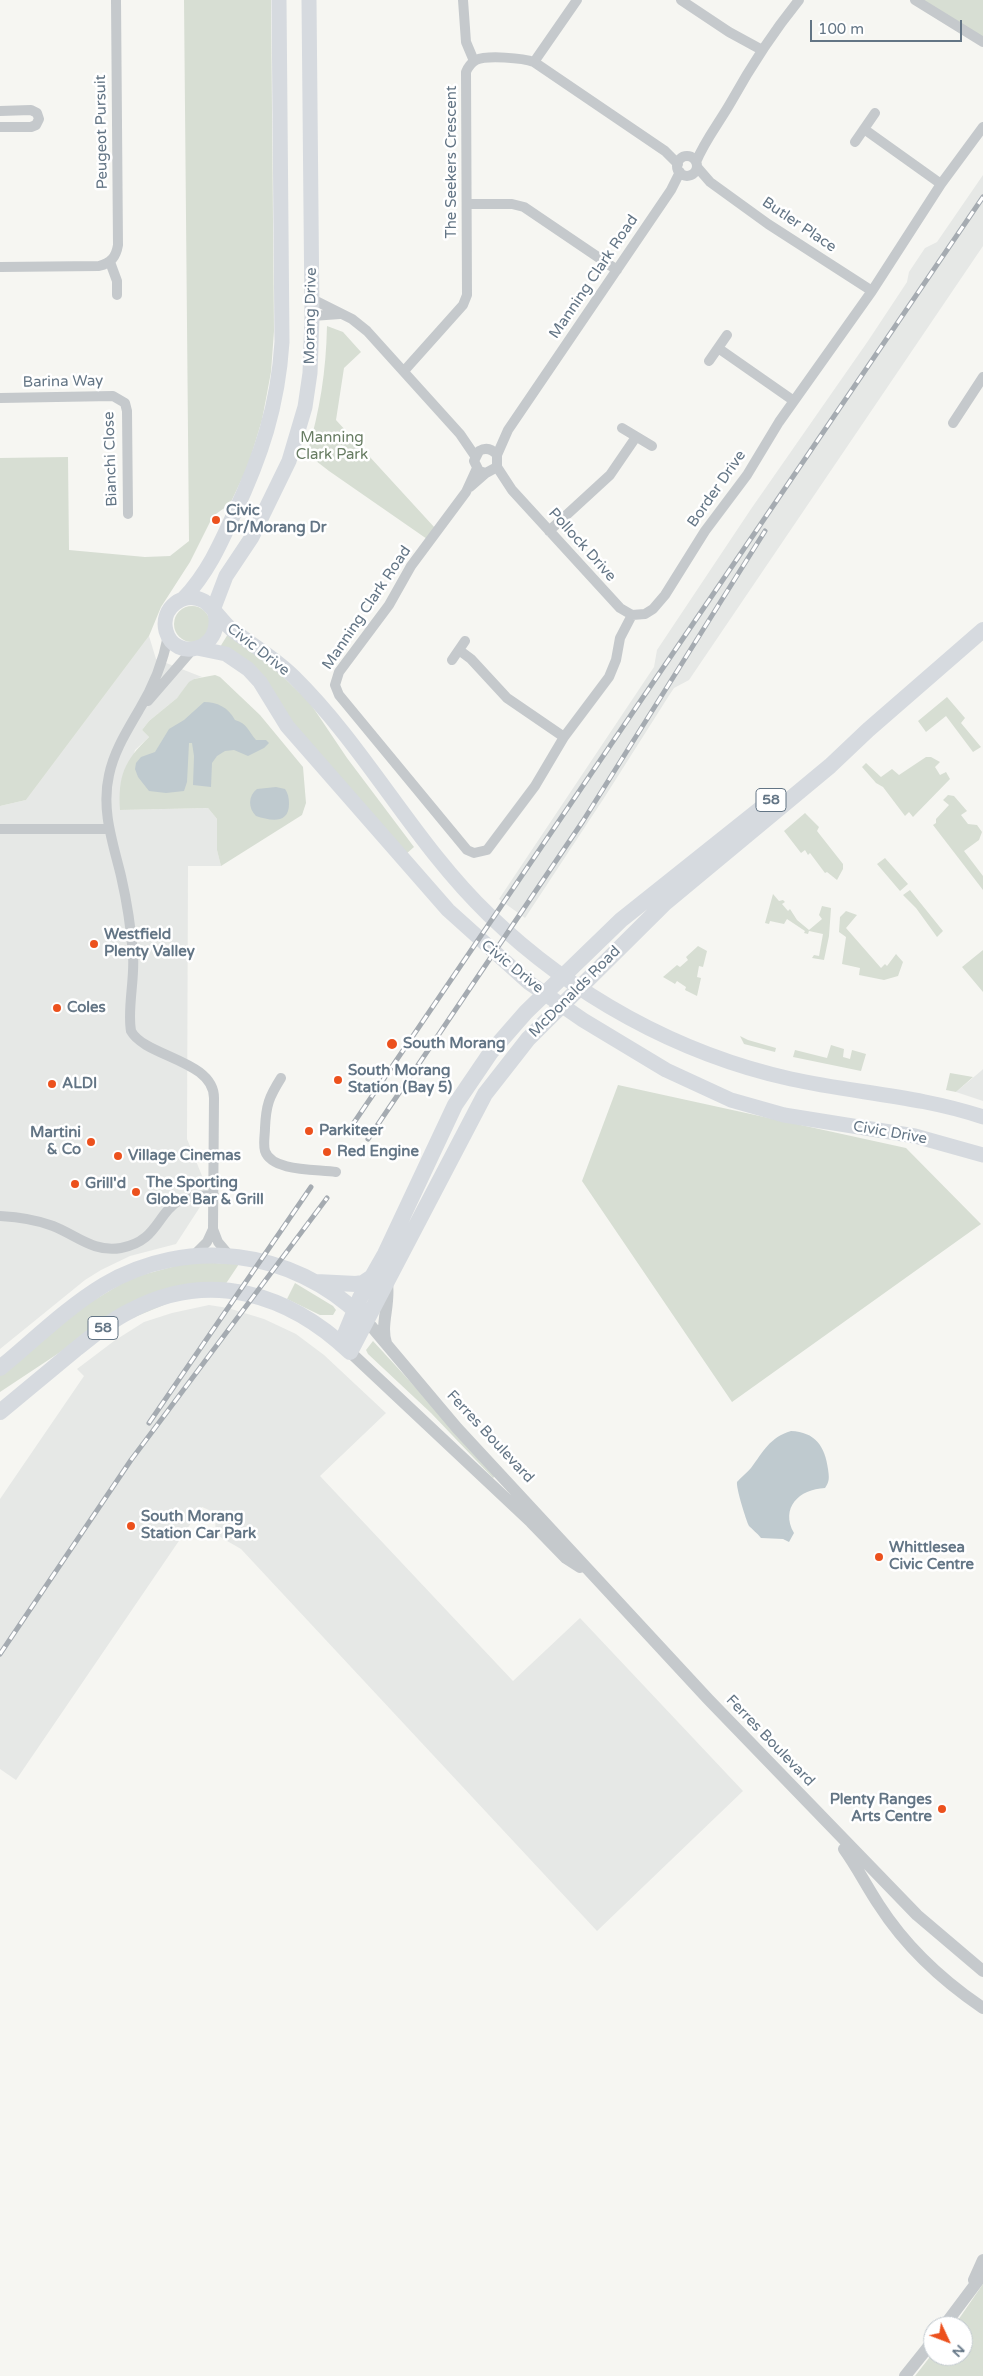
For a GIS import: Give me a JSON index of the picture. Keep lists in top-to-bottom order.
{
  "streets": {
    "main road": [
      "Morang Drive",
      "Civic Drive",
      "58",
      "McDonalds Road"
    ],
    "street": [
      "Peugeot Pursuit",
      "The Seekers Crescent",
      "Butler Place",
      "Manning Clark Road",
      "Barina Way",
      "Bianchi Close",
      "Border Drive",
      "Pollock Drive",
      "Ferres Boulevard"
    ]
  },
  "crossings": [
    ["Butler Place", "Manning Clark Road"],
    ["Butler Place", "Border Drive"],
    ["Manning Clark Road", "Pollock Drive"],
    ["Morang Drive", "Civic Drive"],
    ["Barina Way", "Bianchi Close"],
    ["Border Drive", "Pollock Drive"],
    ["Civic Drive", "McDonalds Road"],
    ["58", "McDonalds Road"],
    ["58", "Ferres Boulevard"],
    ["McDonalds Road", "Ferres Boulevard"]
  ],
  "parks": ["Manning Clark Park"],
  "places": [
    "Civic Dr/Morang Dr",
    "Westfield Plenty Valley",
    "Coles",
    "South Morang",
    "South Morang Station (Bay 5)",
    "ALDI",
    "Parkiteer",
    "Martini & Co",
    "Red Engine",
    "Village Cinemas",
    "Grill'd",
    "The Sporting Globe Bar & Grill",
    "South Morang Station Car Park",
    "Whittlesea Civic Centre",
    "Plenty Ranges Arts Centre"
  ],
  "scale_bar": "100 m",
  "north": "bottom right"
}
